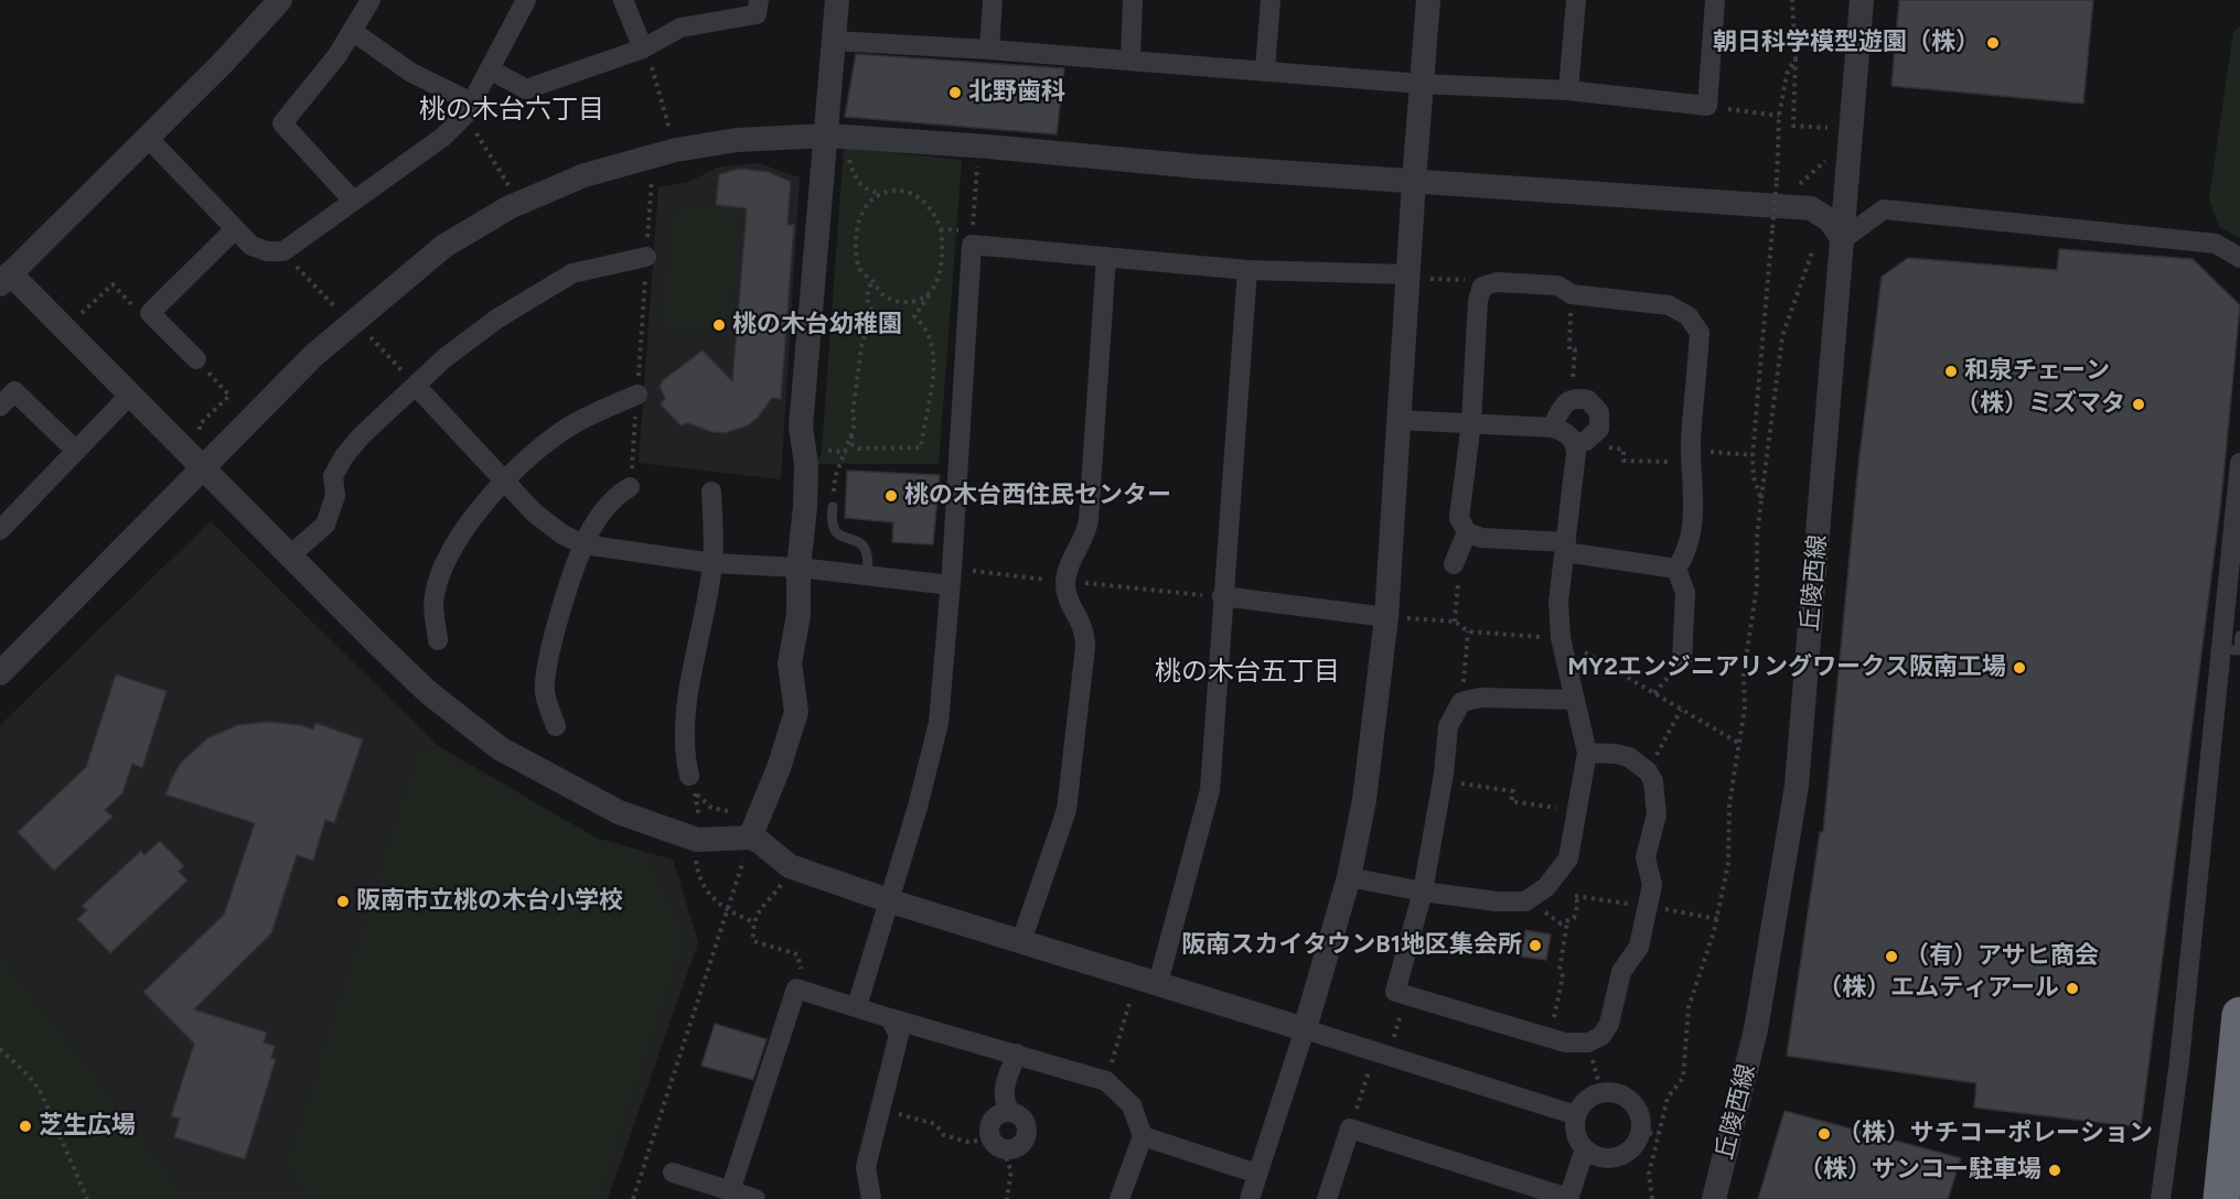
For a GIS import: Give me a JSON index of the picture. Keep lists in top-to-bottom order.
{
  "streets": {
    "street": ["丘陵西線"]
  },
  "districts": ["桃の木台六丁目", "桃の木台五丁目"],
  "places": [
    "朝日科学模型遊園（株）",
    "北野歯科",
    "桃の木台幼稚園",
    "和泉チェーン",
    "（株）ミズマタ",
    "桃の木台西住民センター",
    "MY2エンジニアリングワークス阪南工場",
    "阪南市立桃の木台小学校",
    "阪南スカイタウンB1地区集会所",
    "（有）アサヒ商会",
    "（株）エムティアール",
    "芝生広場",
    "（株）サチコーポレーション",
    "（株）サンコー駐車場"
  ]
}
